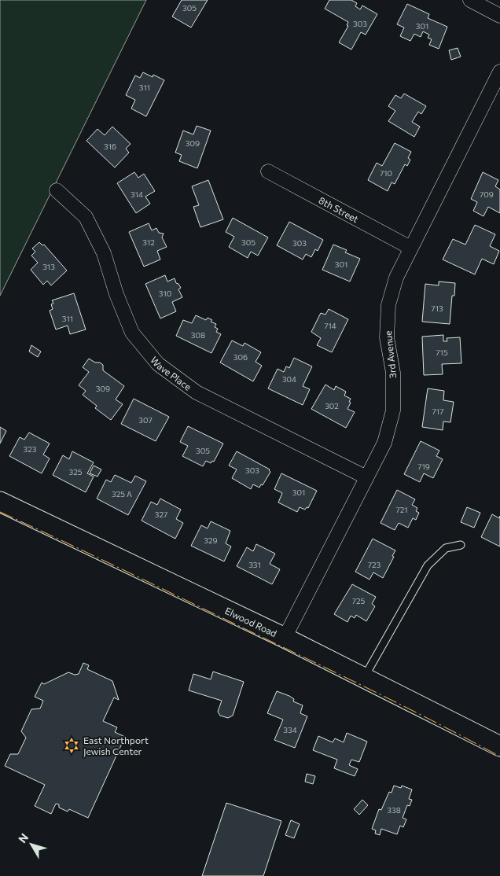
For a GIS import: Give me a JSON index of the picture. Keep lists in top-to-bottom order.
{
  "streets": {
    "main road": ["Elwood Road"],
    "street": ["8th Street", "3rd Avenue", "Wave Place"]
  },
  "crossings": [
    ["8th Street", "3rd Avenue"],
    ["3rd Avenue", "Wave Place"],
    ["3rd Avenue", "Elwood Road"]
  ],
  "places": {
    "synagogue": ["East Northport Jewish Center"]
  },
  "house_numbers": [
    "305",
    "303",
    "301",
    "311",
    "309",
    "316",
    "710",
    "314",
    "709",
    "312",
    "305",
    "303",
    "301",
    "313",
    "310",
    "713",
    "311",
    "714",
    "308",
    "715",
    "306",
    "304",
    "309",
    "302",
    "717",
    "307",
    "323",
    "305",
    "719",
    "303",
    "325",
    "301",
    "325 A",
    "721",
    "327",
    "329",
    "331",
    "723",
    "725",
    "334",
    "338"
  ],
  "north": "top left"
}
